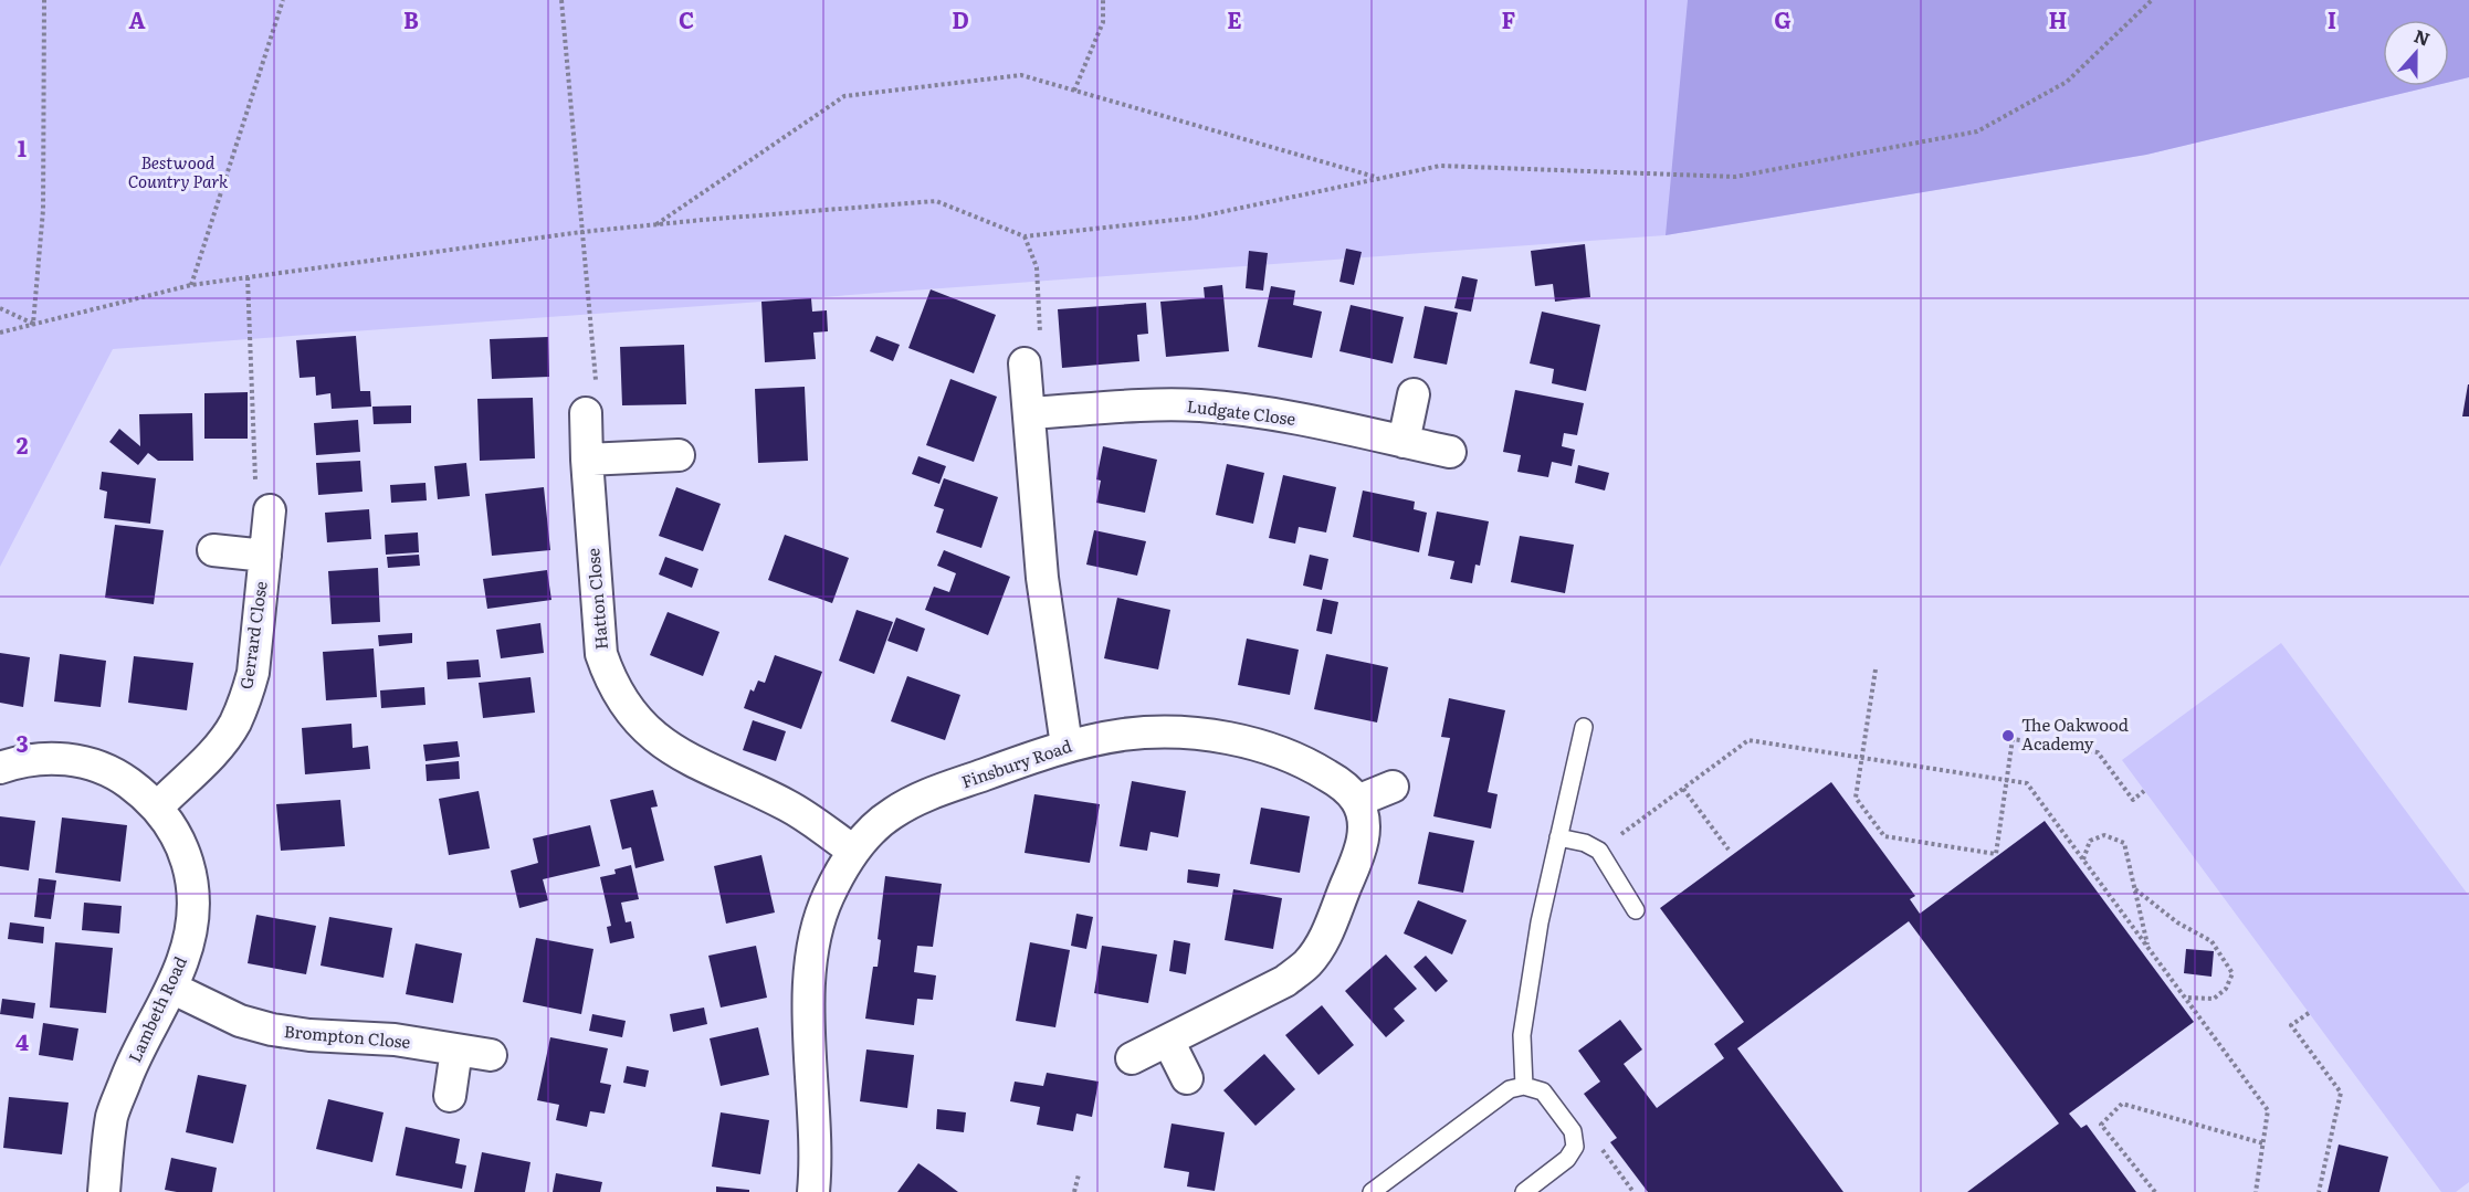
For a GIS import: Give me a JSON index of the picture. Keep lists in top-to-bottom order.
{
  "streets": {
    "street": [
      "Ludgate Close",
      "Hatton Close",
      "Gerrard Close",
      "Finsbury Road",
      "Lambeth Road",
      "Brompton Close"
    ]
  },
  "crossings": [
    ["Hatton Close", "Finsbury Road"],
    ["Gerrard Close", "Lambeth Road"],
    ["Lambeth Road", "Brompton Close"]
  ],
  "parks": ["Bestwood Country Park"],
  "places": ["The Oakwood Academy"],
  "north": "top",
  "grid": {
    "columns": [
      "A",
      "B",
      "C",
      "D",
      "E",
      "F",
      "G",
      "H",
      "I"
    ],
    "rows": [
      "1",
      "2",
      "3",
      "4"
    ]
  }
}
